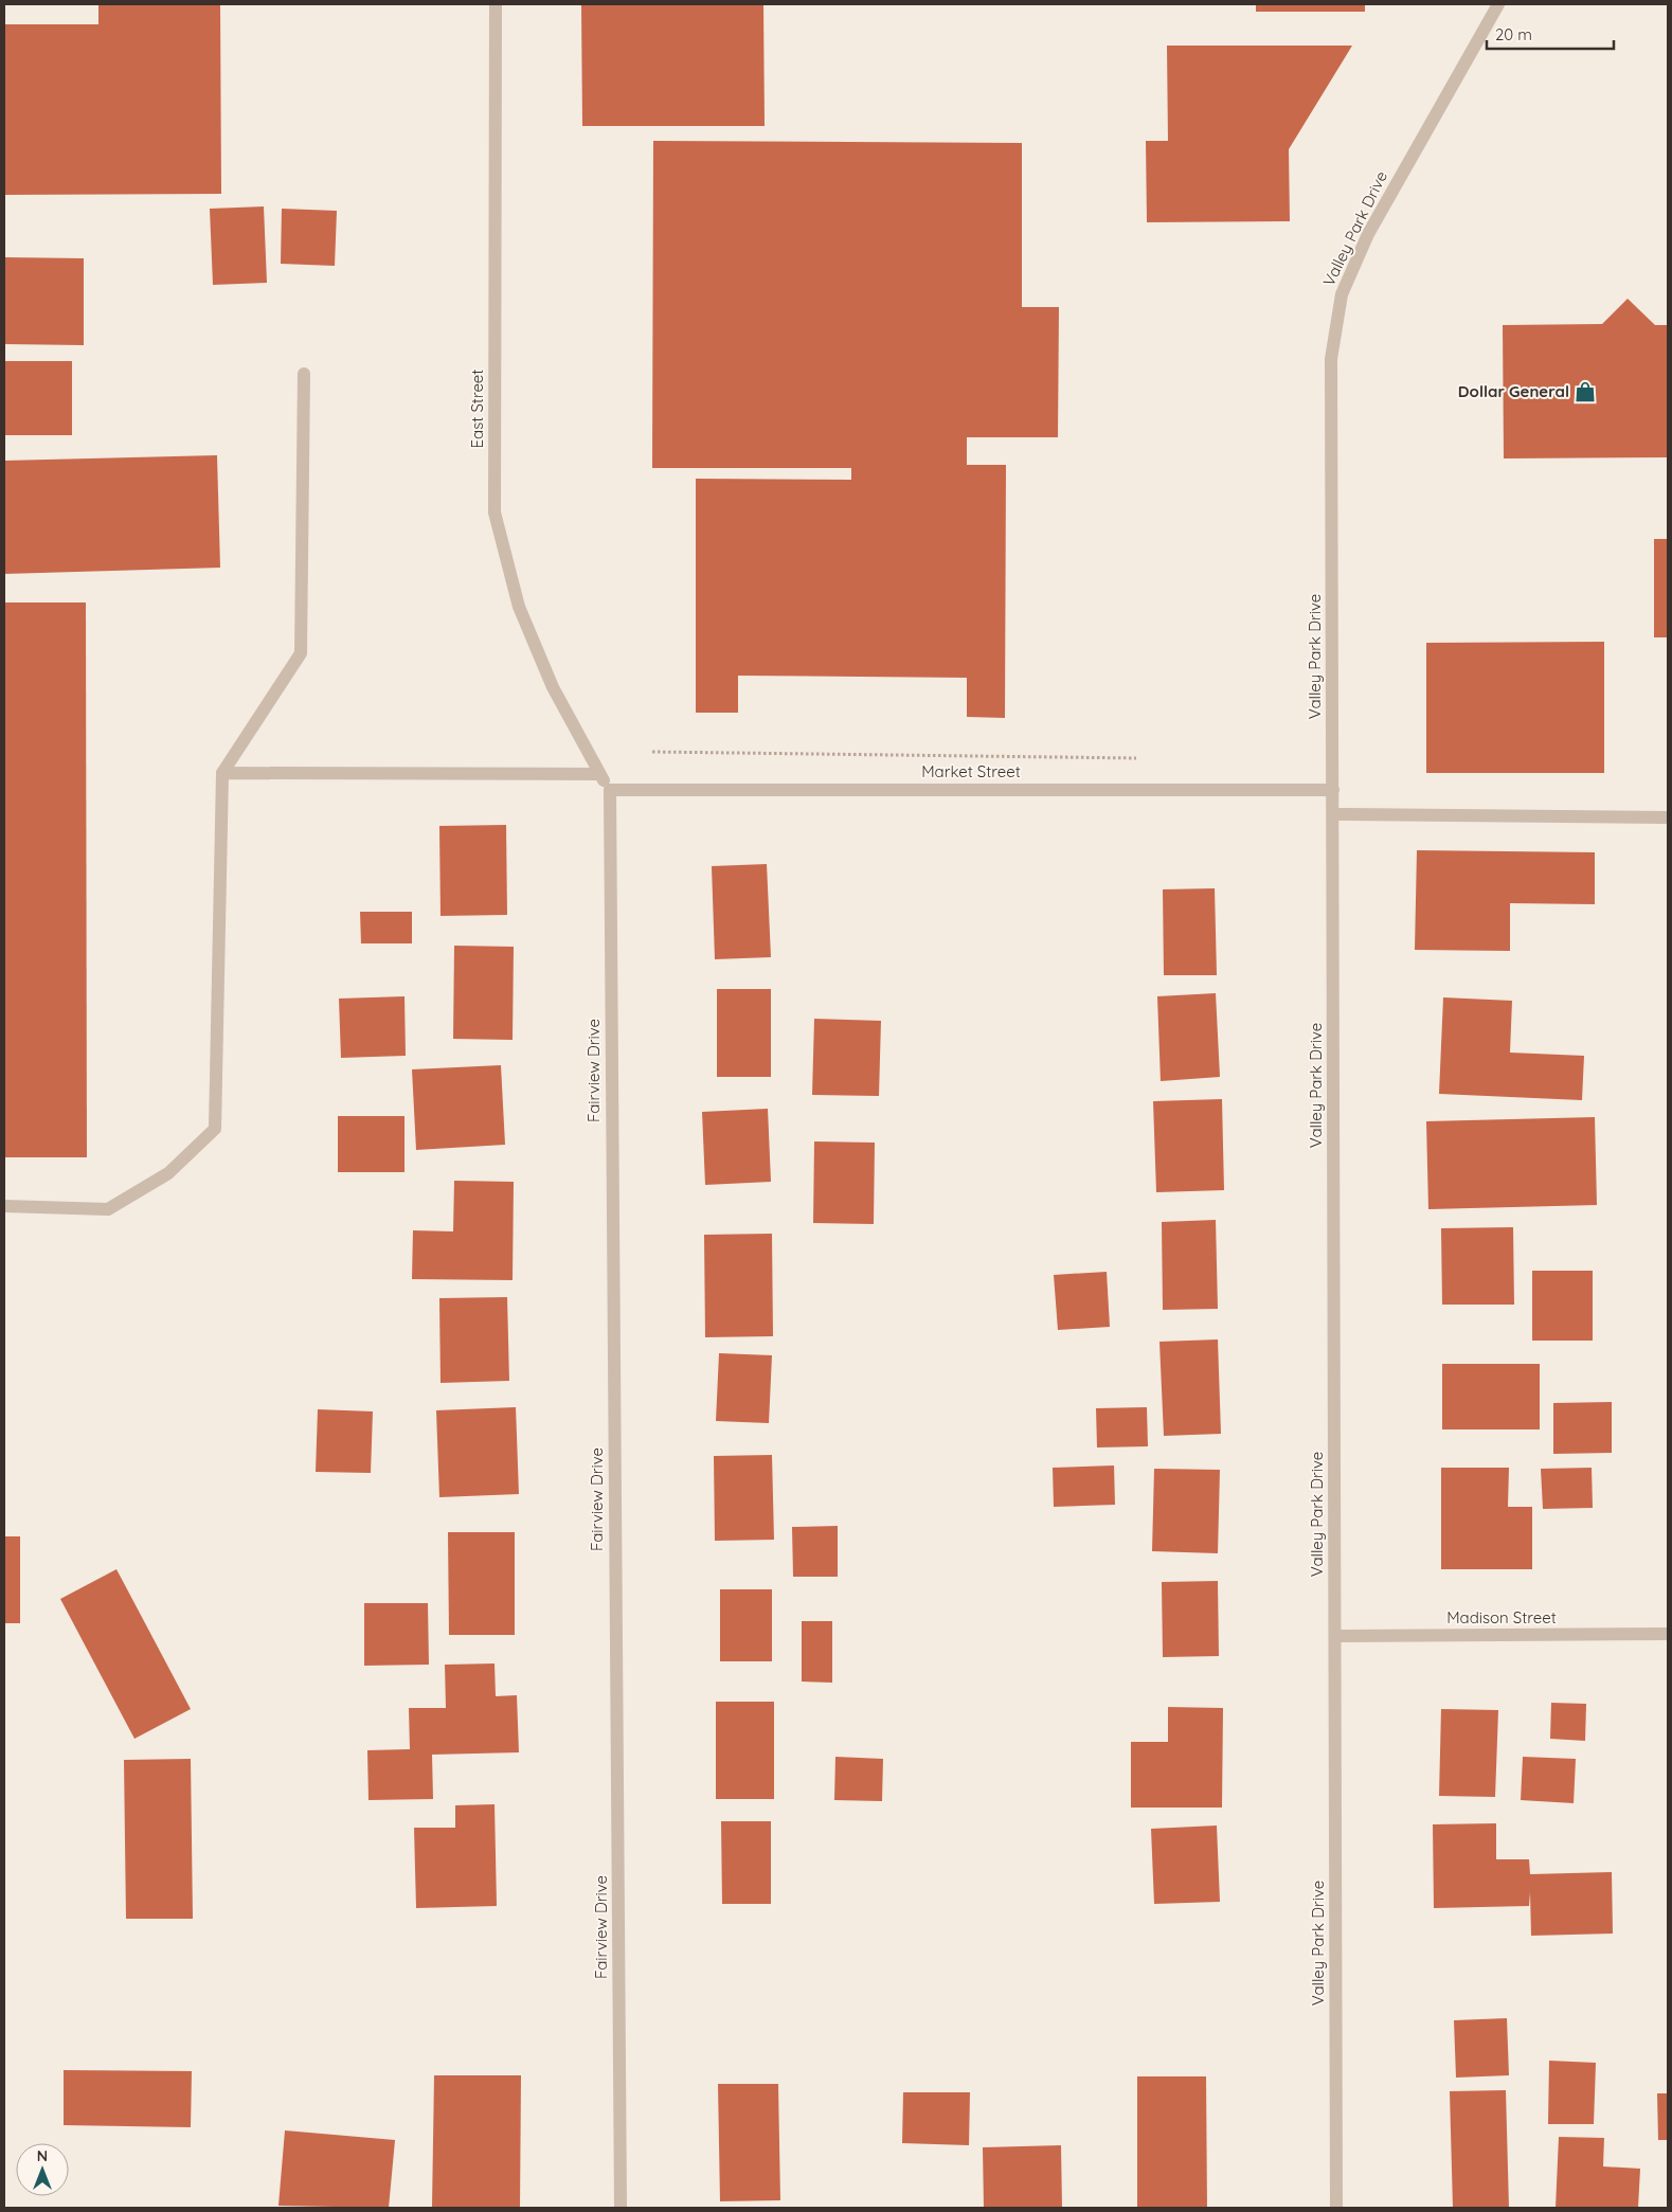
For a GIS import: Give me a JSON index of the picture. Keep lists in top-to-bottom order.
{
  "streets": {
    "street": [
      "Valley Park Drive",
      "East Street",
      "Market Street",
      "Fairview Drive",
      "Madison Street"
    ]
  },
  "crossings": [
    ["Valley Park Drive", "Market Street"],
    ["Valley Park Drive", "Madison Street"],
    ["East Street", "Market Street"],
    ["East Street", "Fairview Drive"],
    ["Market Street", "Fairview Drive"]
  ],
  "places": {
    "shop": ["Dollar General"]
  },
  "scale_bar": "20 m",
  "north": "top"
}
